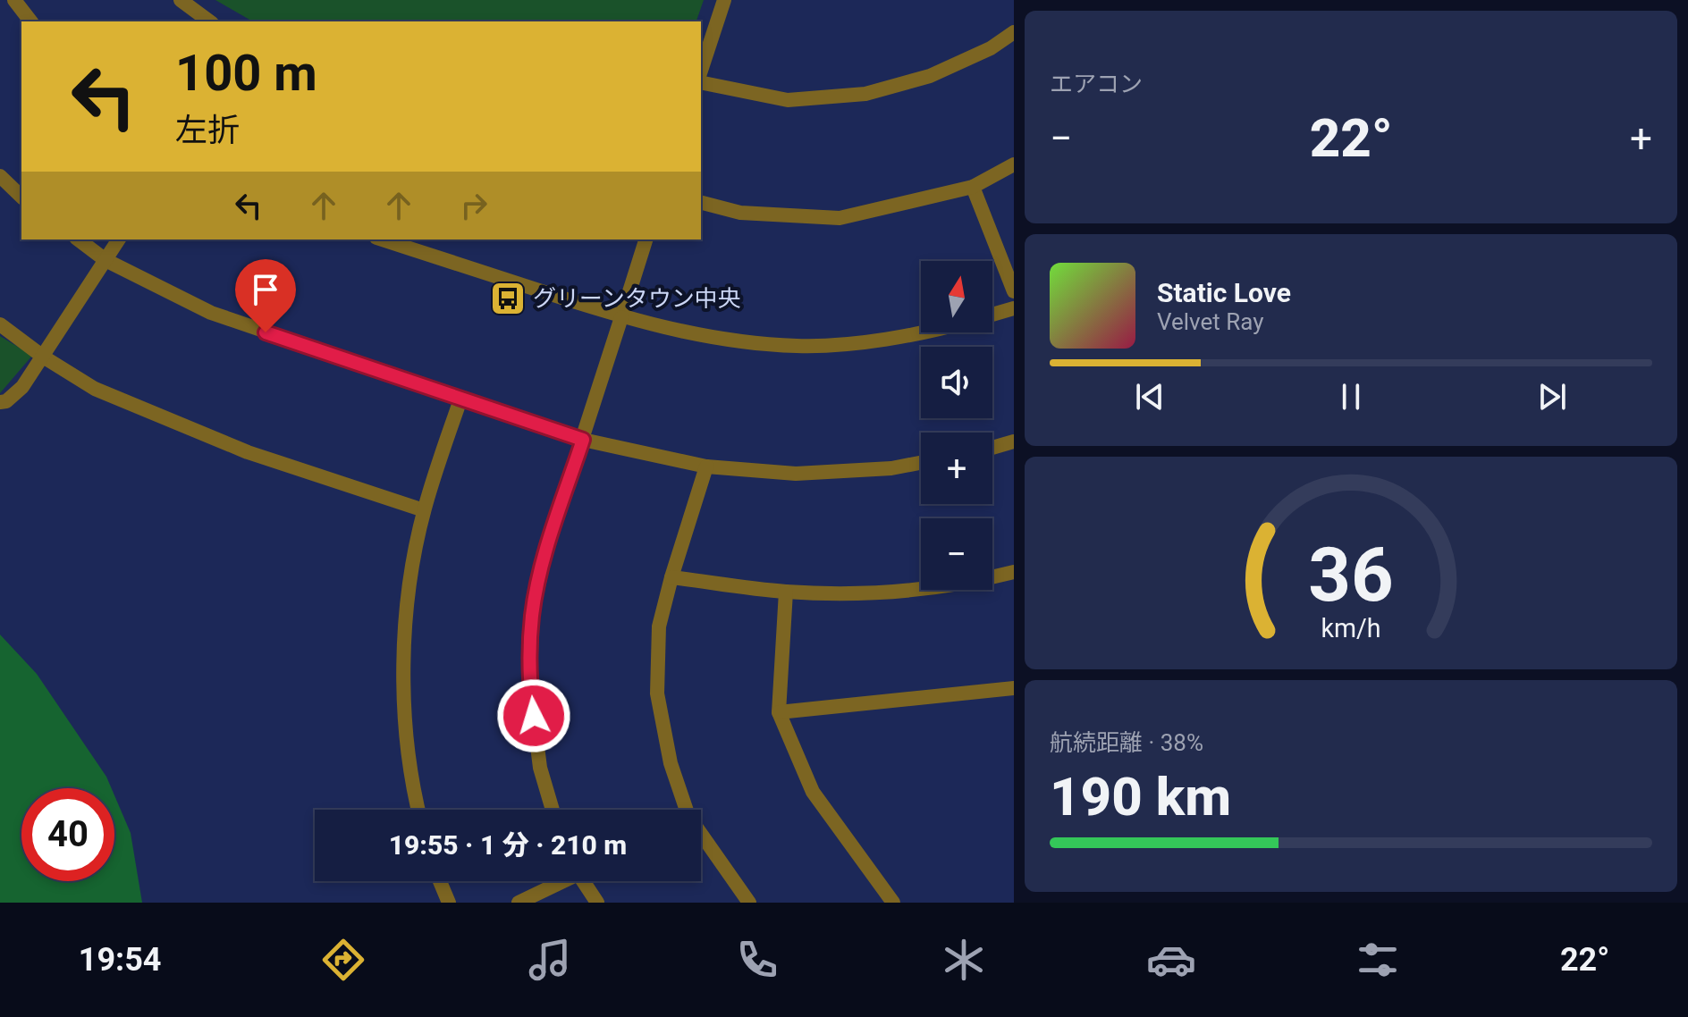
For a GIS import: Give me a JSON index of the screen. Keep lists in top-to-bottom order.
{
  "places": {
    "bus stop": ["グリーンタウン中央"]
  },
  "north": "top",
  "page": {
    "tile": [
      "エアコン",
      ["航続距離 · 38%", "190 km"]
    ],
    "turn": ["100 m", "左折"],
    "heat": ["−", "22°", "+"],
    "map_buttons": ["+", "−"],
    "song": ["Static Love", "Velvet Ray"],
    "limit": "40",
    "trip": "19:55 · 1 分 · 210 m",
    "tabs": ["19:54", "22°"],
    "gauge": ["36", "km/h"]
  }
}
